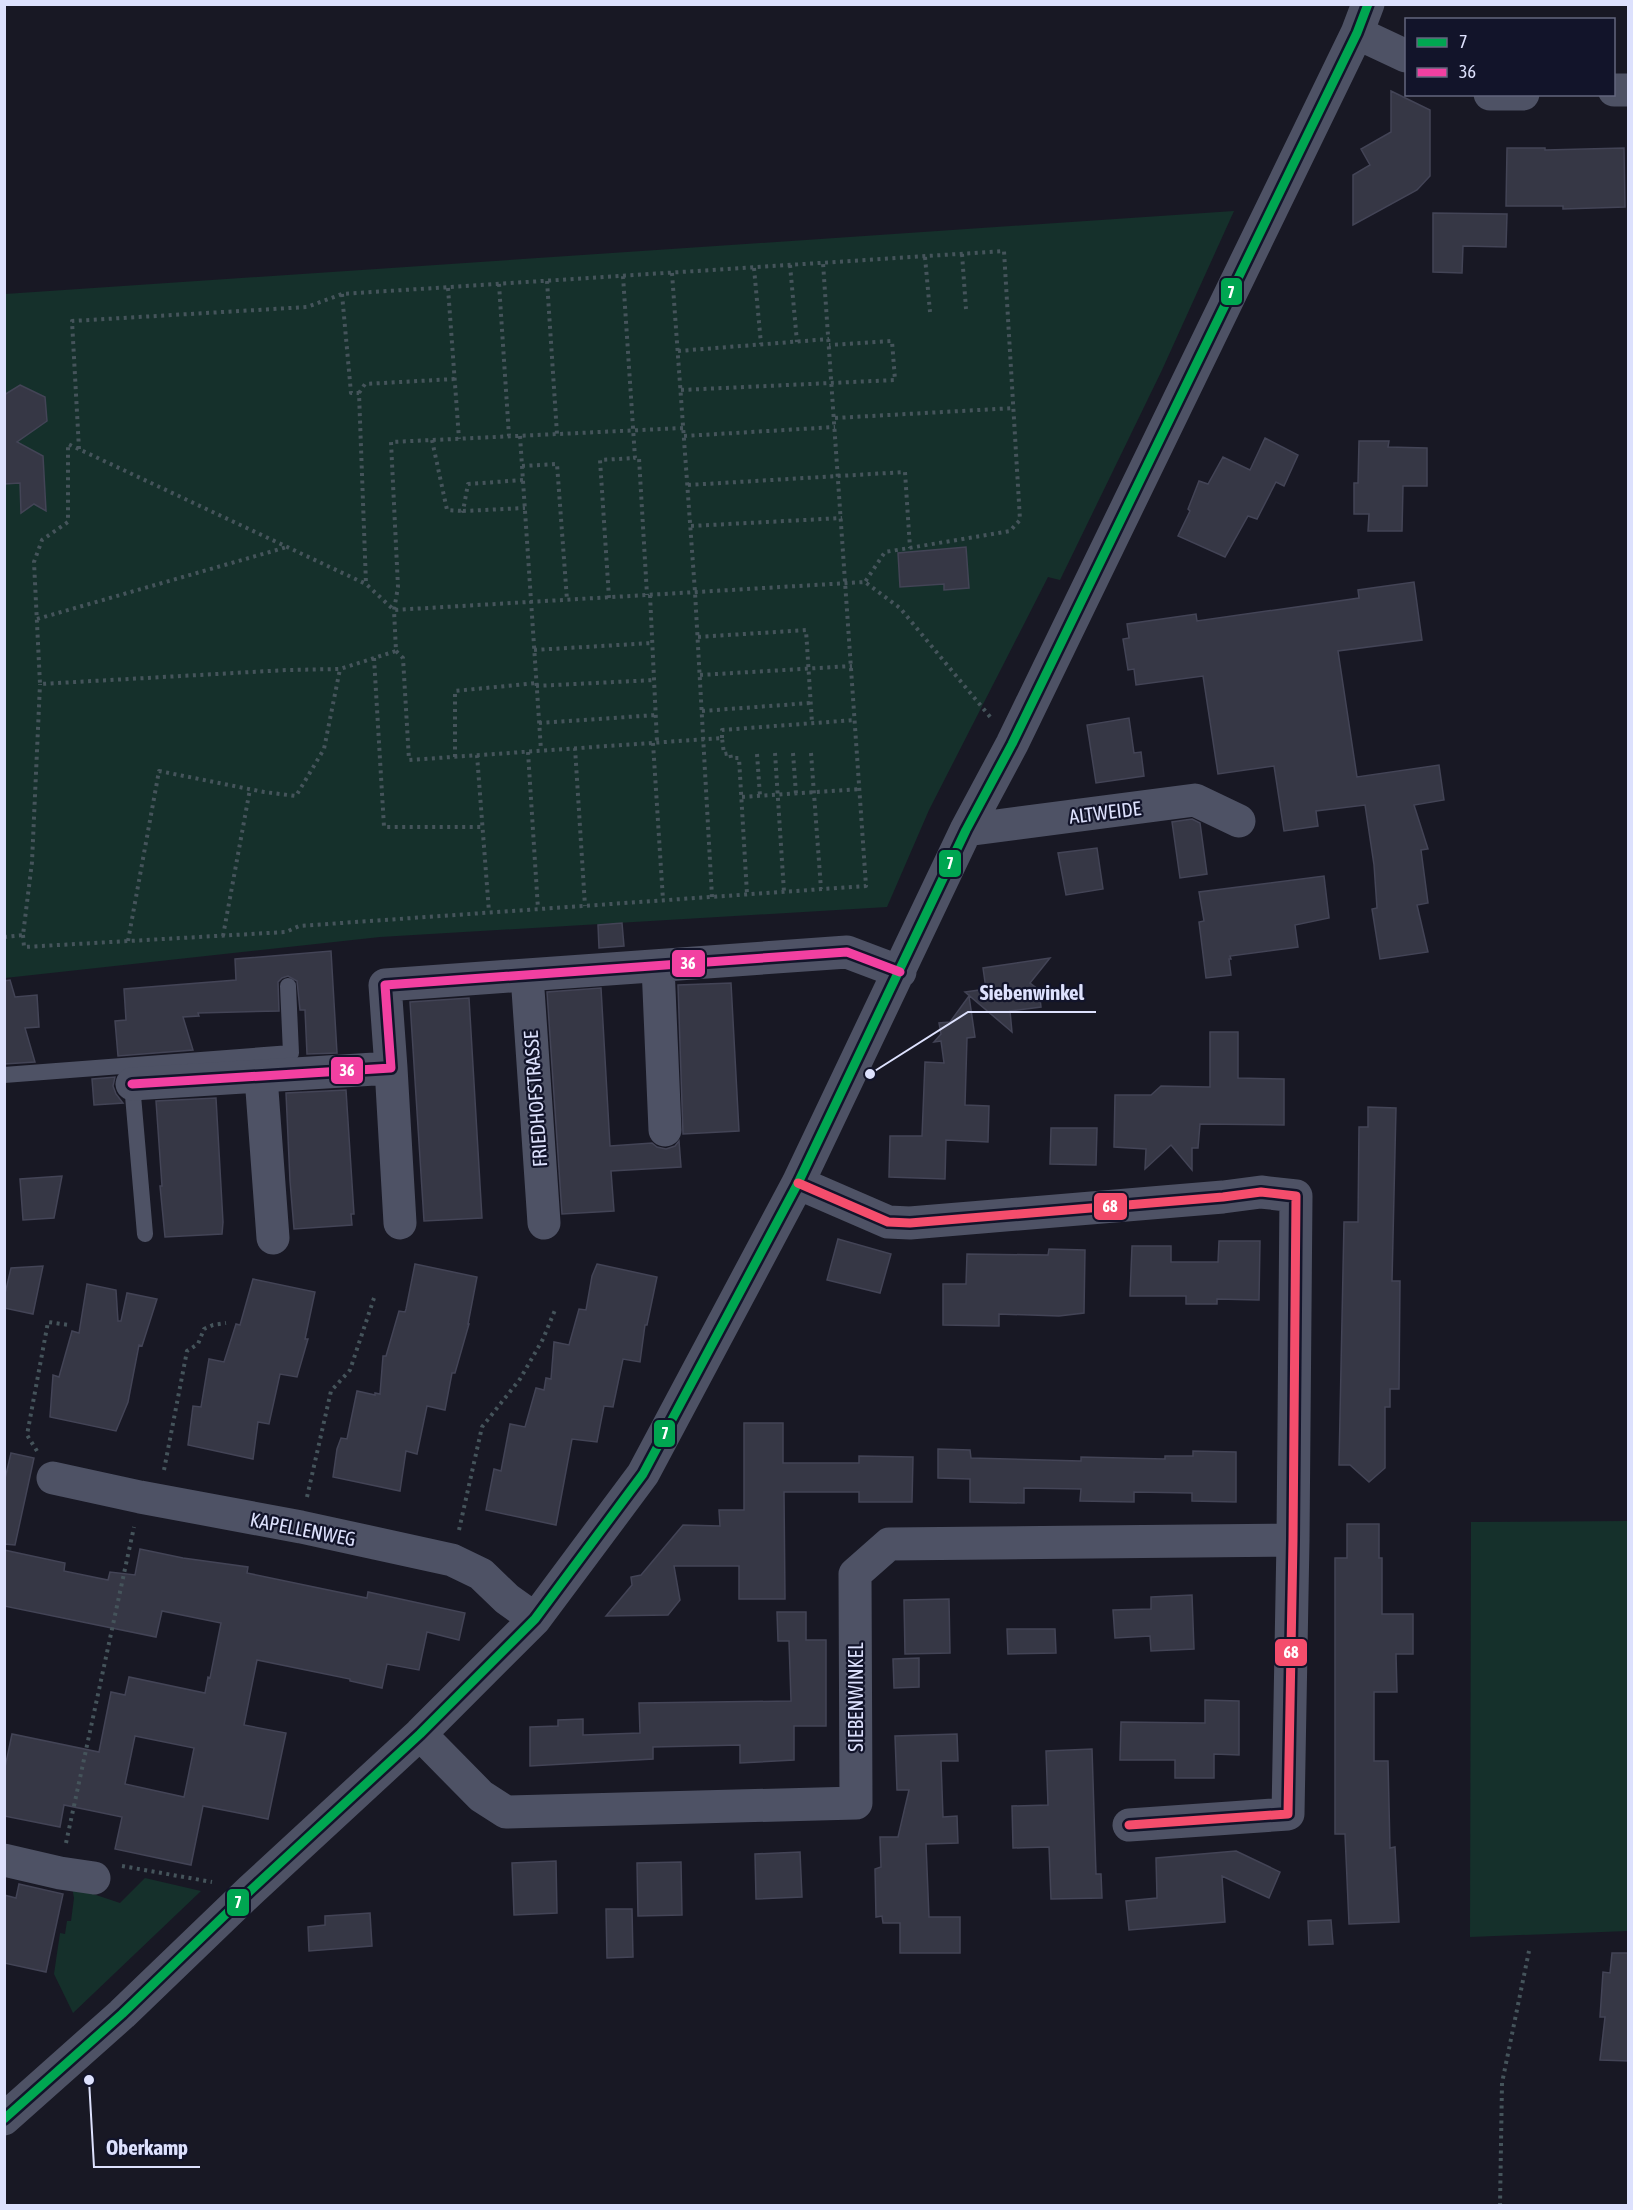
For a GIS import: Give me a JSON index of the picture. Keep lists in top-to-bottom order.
{
  "streets": {
    "street": [
      "ALTWEIDE",
      "FRIEDHOFSTRASSE",
      "KAPELLENWEG",
      "SIEBENWINKEL"
    ]
  },
  "places": ["Siebenwinkel", "Oberkamp"],
  "lines": ["transit line 7", "transit line 36", "transit line 68"],
  "legend": ["7", "36"]
}
